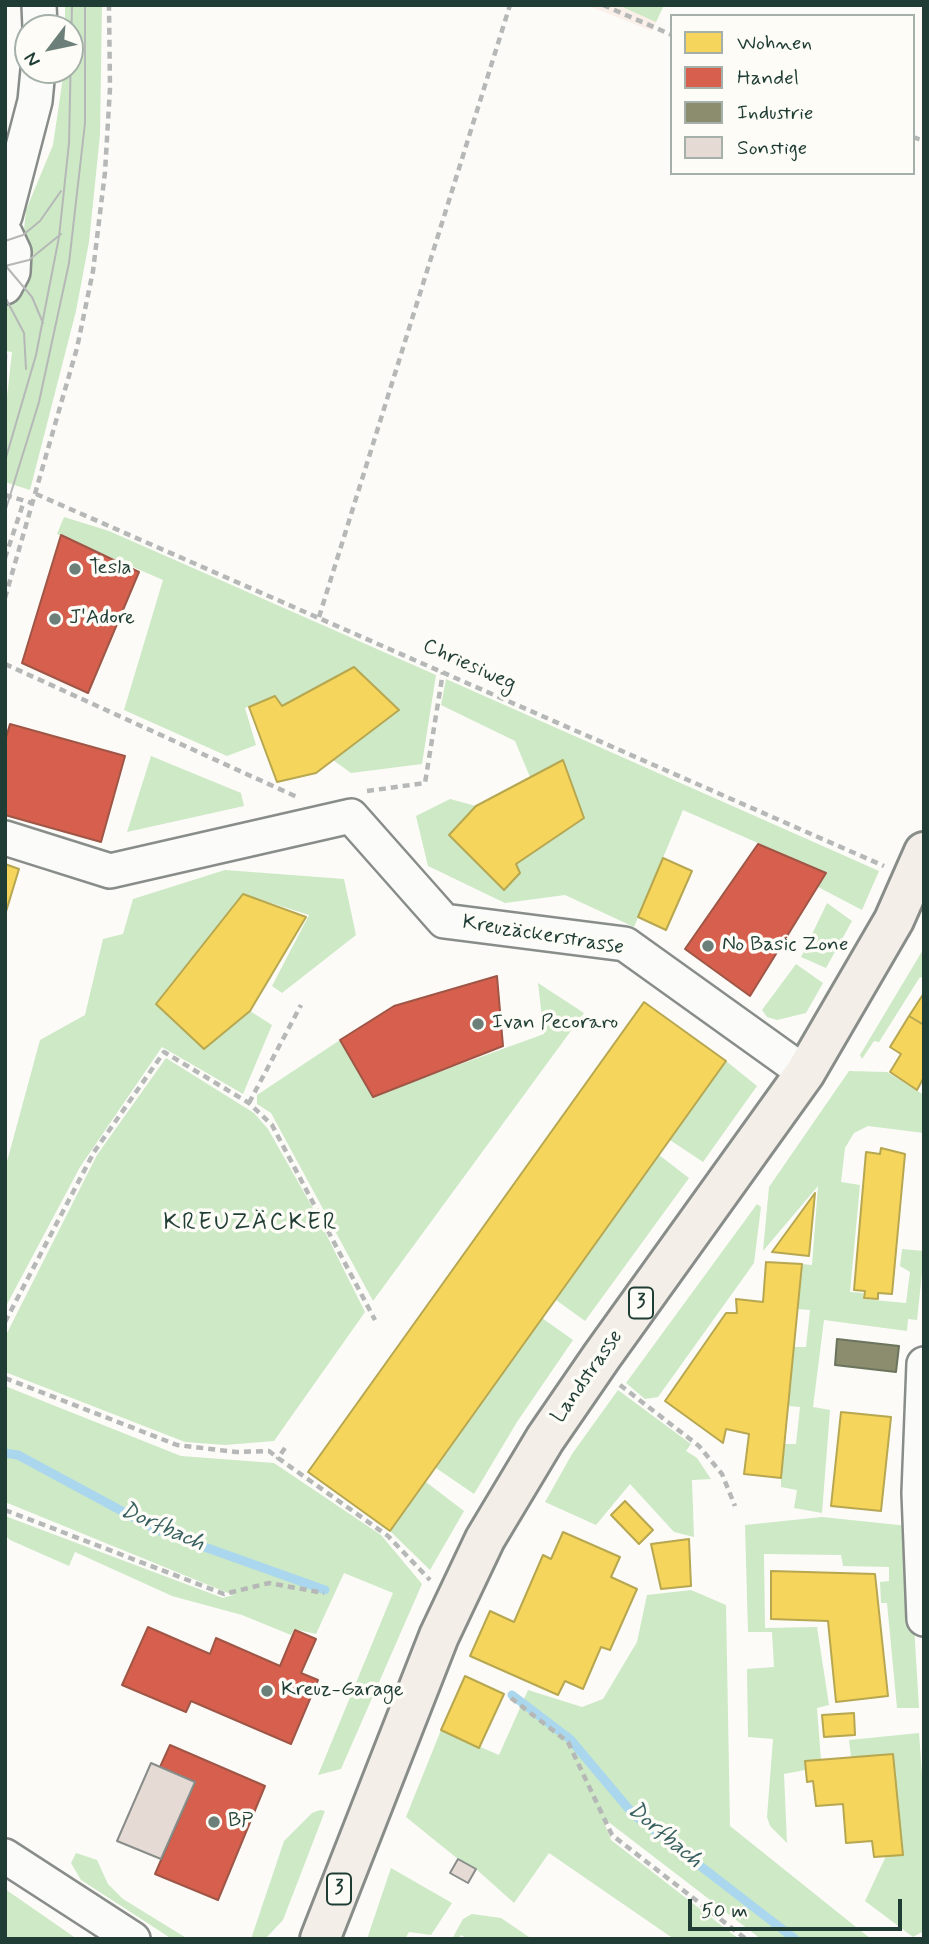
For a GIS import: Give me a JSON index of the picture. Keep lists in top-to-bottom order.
{
  "streets": {
    "main road": ["3", "Landstrasse"],
    "street": ["Kreuzäckerstrasse"],
    "path": ["Chriesiweg"]
  },
  "crossings": [
    ["Kreuzäckerstrasse", "Landstrasse"]
  ],
  "districts": ["KREUZÄCKER"],
  "water": ["Dorfbach"],
  "places": [
    "Tesla",
    "J'Adore",
    "No Basic Zone",
    "Ivan Pecoraro",
    "Kreuz-Garage",
    "BP"
  ],
  "legend": [
    "Wohnen",
    "Handel",
    "Industrie",
    "Sonstige"
  ],
  "scale_bar": "50 m",
  "north": "bottom left"
}
